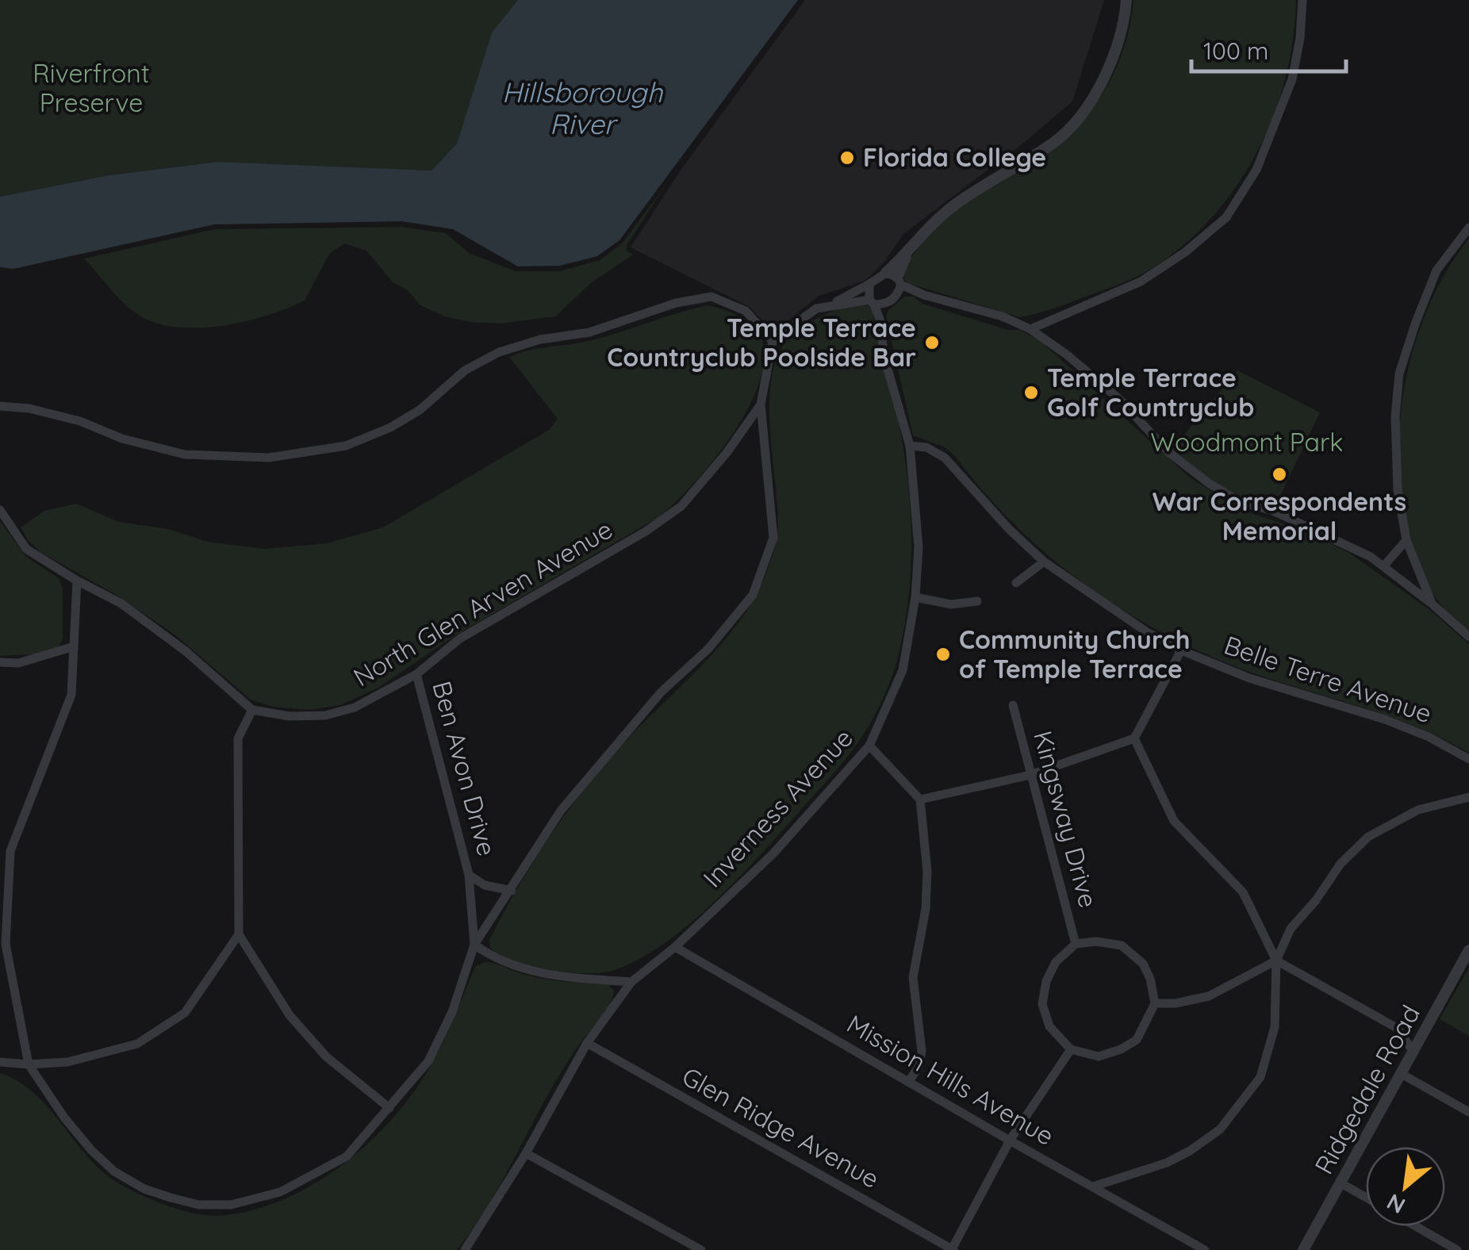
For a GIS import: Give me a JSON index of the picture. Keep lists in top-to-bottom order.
{
  "streets": {
    "street": [
      "North Glen Arven Avenue",
      "Belle Terre Avenue",
      "Ben Avon Drive",
      "Inverness Avenue",
      "Kingsway Drive",
      "Mission Hills Avenue",
      "Ridgedale Road",
      "Glen Ridge Avenue"
    ]
  },
  "crossings": [
    ["North Glen Arven Avenue", "Ben Avon Drive"],
    ["Belle Terre Avenue", "Inverness Avenue"],
    ["Inverness Avenue", "Mission Hills Avenue"],
    ["Inverness Avenue", "Glen Ridge Avenue"]
  ],
  "water": ["Hillsborough River"],
  "parks": ["Riverfront Preserve", "Woodmont Park"],
  "places": [
    "Florida College",
    "Temple Terrace Countryclub Poolside Bar",
    "Temple Terrace Golf Countryclub",
    "War Correspondents Memorial",
    "Community Church of Temple Terrace"
  ],
  "scale_bar": "100 m",
  "north": "bottom left"
}
